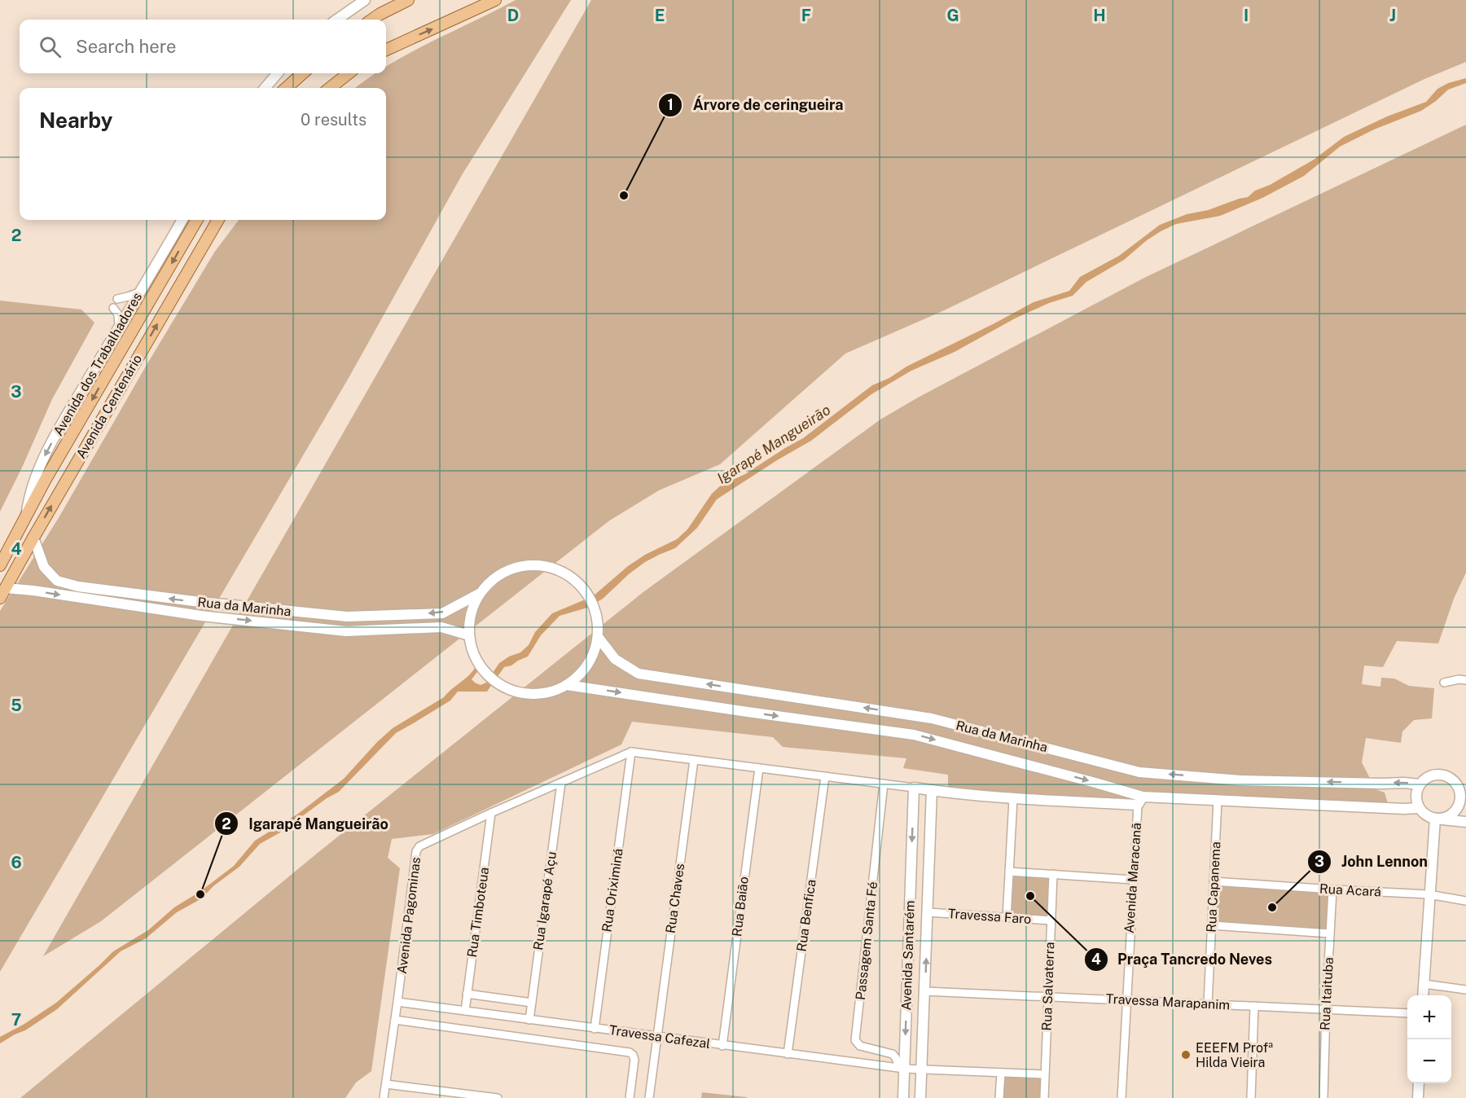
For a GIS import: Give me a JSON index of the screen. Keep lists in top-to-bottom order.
{
  "streets": {
    "main road": [
      "Avenida dos Trabalhadores",
      "Avenida Centenário",
      "Rua da Marinha",
      "Avenida Santarém"
    ],
    "street": [
      "Avenida Maracanã",
      "Rua Capanema",
      "Rua Oriximiná",
      "Rua Acará",
      "Rua Chaves",
      "Rua Igarapé Açu",
      "Rua Baião",
      "Rua Timboteua",
      "Avenida Pagominas",
      "Rua Benfica",
      "Travessa Faro",
      "Passagem Santa Fé",
      "Rua Salvaterra",
      "Rua Itaituba",
      "Travessa Marapanim",
      "Travessa Cafezal"
    ]
  },
  "crossings": [
    ["Avenida dos Trabalhadores", "Avenida Centenário"],
    ["Avenida Centenário", "Rua da Marinha"],
    ["Rua da Marinha", "Avenida Maracanã"],
    ["Rua da Marinha", "Rua Capanema"],
    ["Rua da Marinha", "Rua Oriximiná"],
    ["Rua da Marinha", "Rua Chaves"],
    ["Rua da Marinha", "Rua Baião"],
    ["Rua da Marinha", "Avenida Pagominas"],
    ["Rua da Marinha", "Rua Benfica"],
    ["Rua da Marinha", "Passagem Santa Fé"],
    ["Rua da Marinha", "Avenida Santarém"],
    ["Avenida Maracanã", "Travessa Marapanim"],
    ["Rua Capanema", "Rua Acará"],
    ["Rua Capanema", "Travessa Marapanim"],
    ["Rua Oriximiná", "Avenida Pagominas"],
    ["Rua Oriximiná", "Travessa Cafezal"],
    ["Rua Acará", "Rua Itaituba"],
    ["Rua Chaves", "Travessa Cafezal"],
    ["Rua Igarapé Açu", "Avenida Pagominas"],
    ["Rua Igarapé Açu", "Travessa Cafezal"],
    ["Rua Baião", "Travessa Cafezal"],
    ["Rua Timboteua", "Avenida Pagominas"],
    ["Rua Timboteua", "Travessa Cafezal"],
    ["Avenida Pagominas", "Travessa Cafezal"],
    ["Rua Benfica", "Travessa Cafezal"],
    ["Travessa Faro", "Avenida Santarém"],
    ["Travessa Faro", "Rua Salvaterra"],
    ["Passagem Santa Fé", "Avenida Santarém"],
    ["Passagem Santa Fé", "Travessa Cafezal"],
    ["Avenida Santarém", "Travessa Marapanim"],
    ["Avenida Santarém", "Travessa Cafezal"],
    ["Rua Salvaterra", "Travessa Marapanim"],
    ["Rua Salvaterra", "Travessa Cafezal"],
    ["Rua Itaituba", "Travessa Marapanim"]
  ],
  "one_way": ["Avenida dos Trabalhadores"],
  "water": ["Igarapé Mangueirão"],
  "places": [
    "Árvore de ceringueira",
    "Igarapé Mangueirão",
    "Praça Tancredo Neves",
    "John Lennon",
    "EEEFM Profª Hilda Vieira"
  ],
  "page": {
    "search": "Search here",
    "heading": ["Nearby", "0 results"],
    "map_buttons": ["+", "−"]
  },
  "grid": {
    "columns": [
      "D",
      "E",
      "F",
      "G",
      "H",
      "I",
      "J"
    ],
    "rows": [
      "2",
      "3",
      "4",
      "5",
      "6",
      "7"
    ]
  }
}
